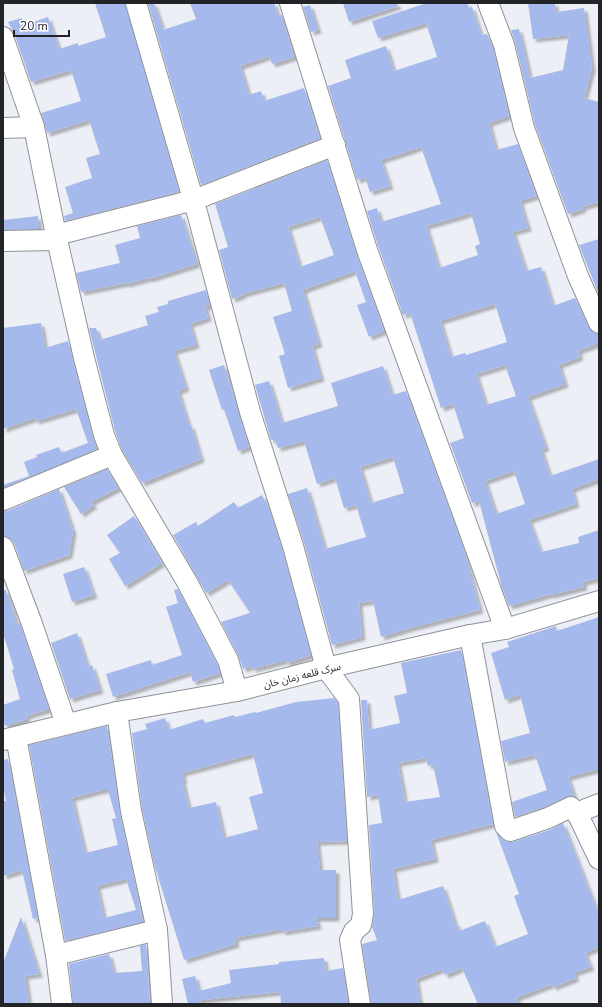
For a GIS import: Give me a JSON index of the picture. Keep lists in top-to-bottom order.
{
  "streets": {
    "street": ["سرک قلعه زمان خان"]
  },
  "scale_bar": "20 m"
}
